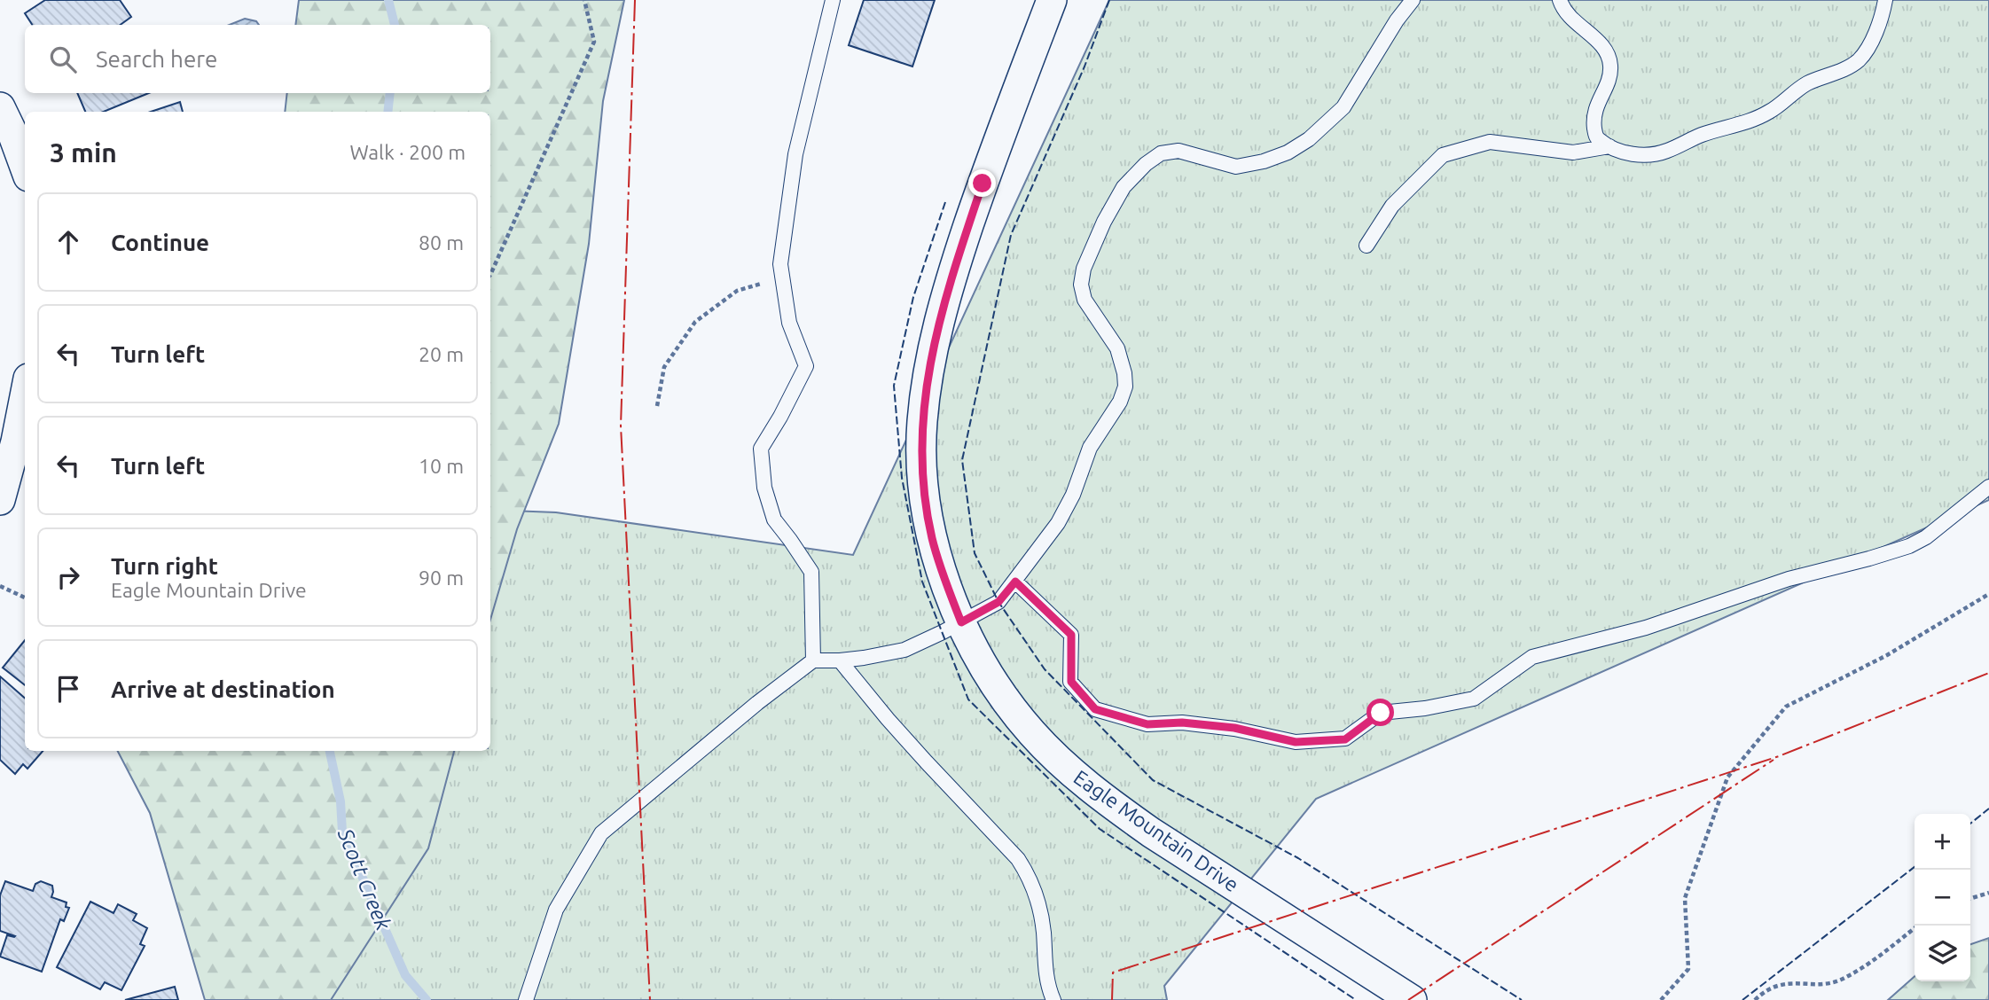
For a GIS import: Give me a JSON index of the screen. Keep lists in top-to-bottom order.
{
  "streets": {
    "street": ["Eagle Mountain Drive"]
  },
  "water": ["Scott Creek"],
  "page": {
    "search": "Search here",
    "heading": ["3 min", "Walk · 200 m"],
    "list": [
      ["Continue", "80 m"],
      ["Turn left", "20 m"],
      ["Turn left", "10 m"],
      ["Turn right", "Eagle Mountain Drive", "90 m"],
      "Arrive at destination"
    ],
    "map_buttons": ["+", "−"]
  }
}
